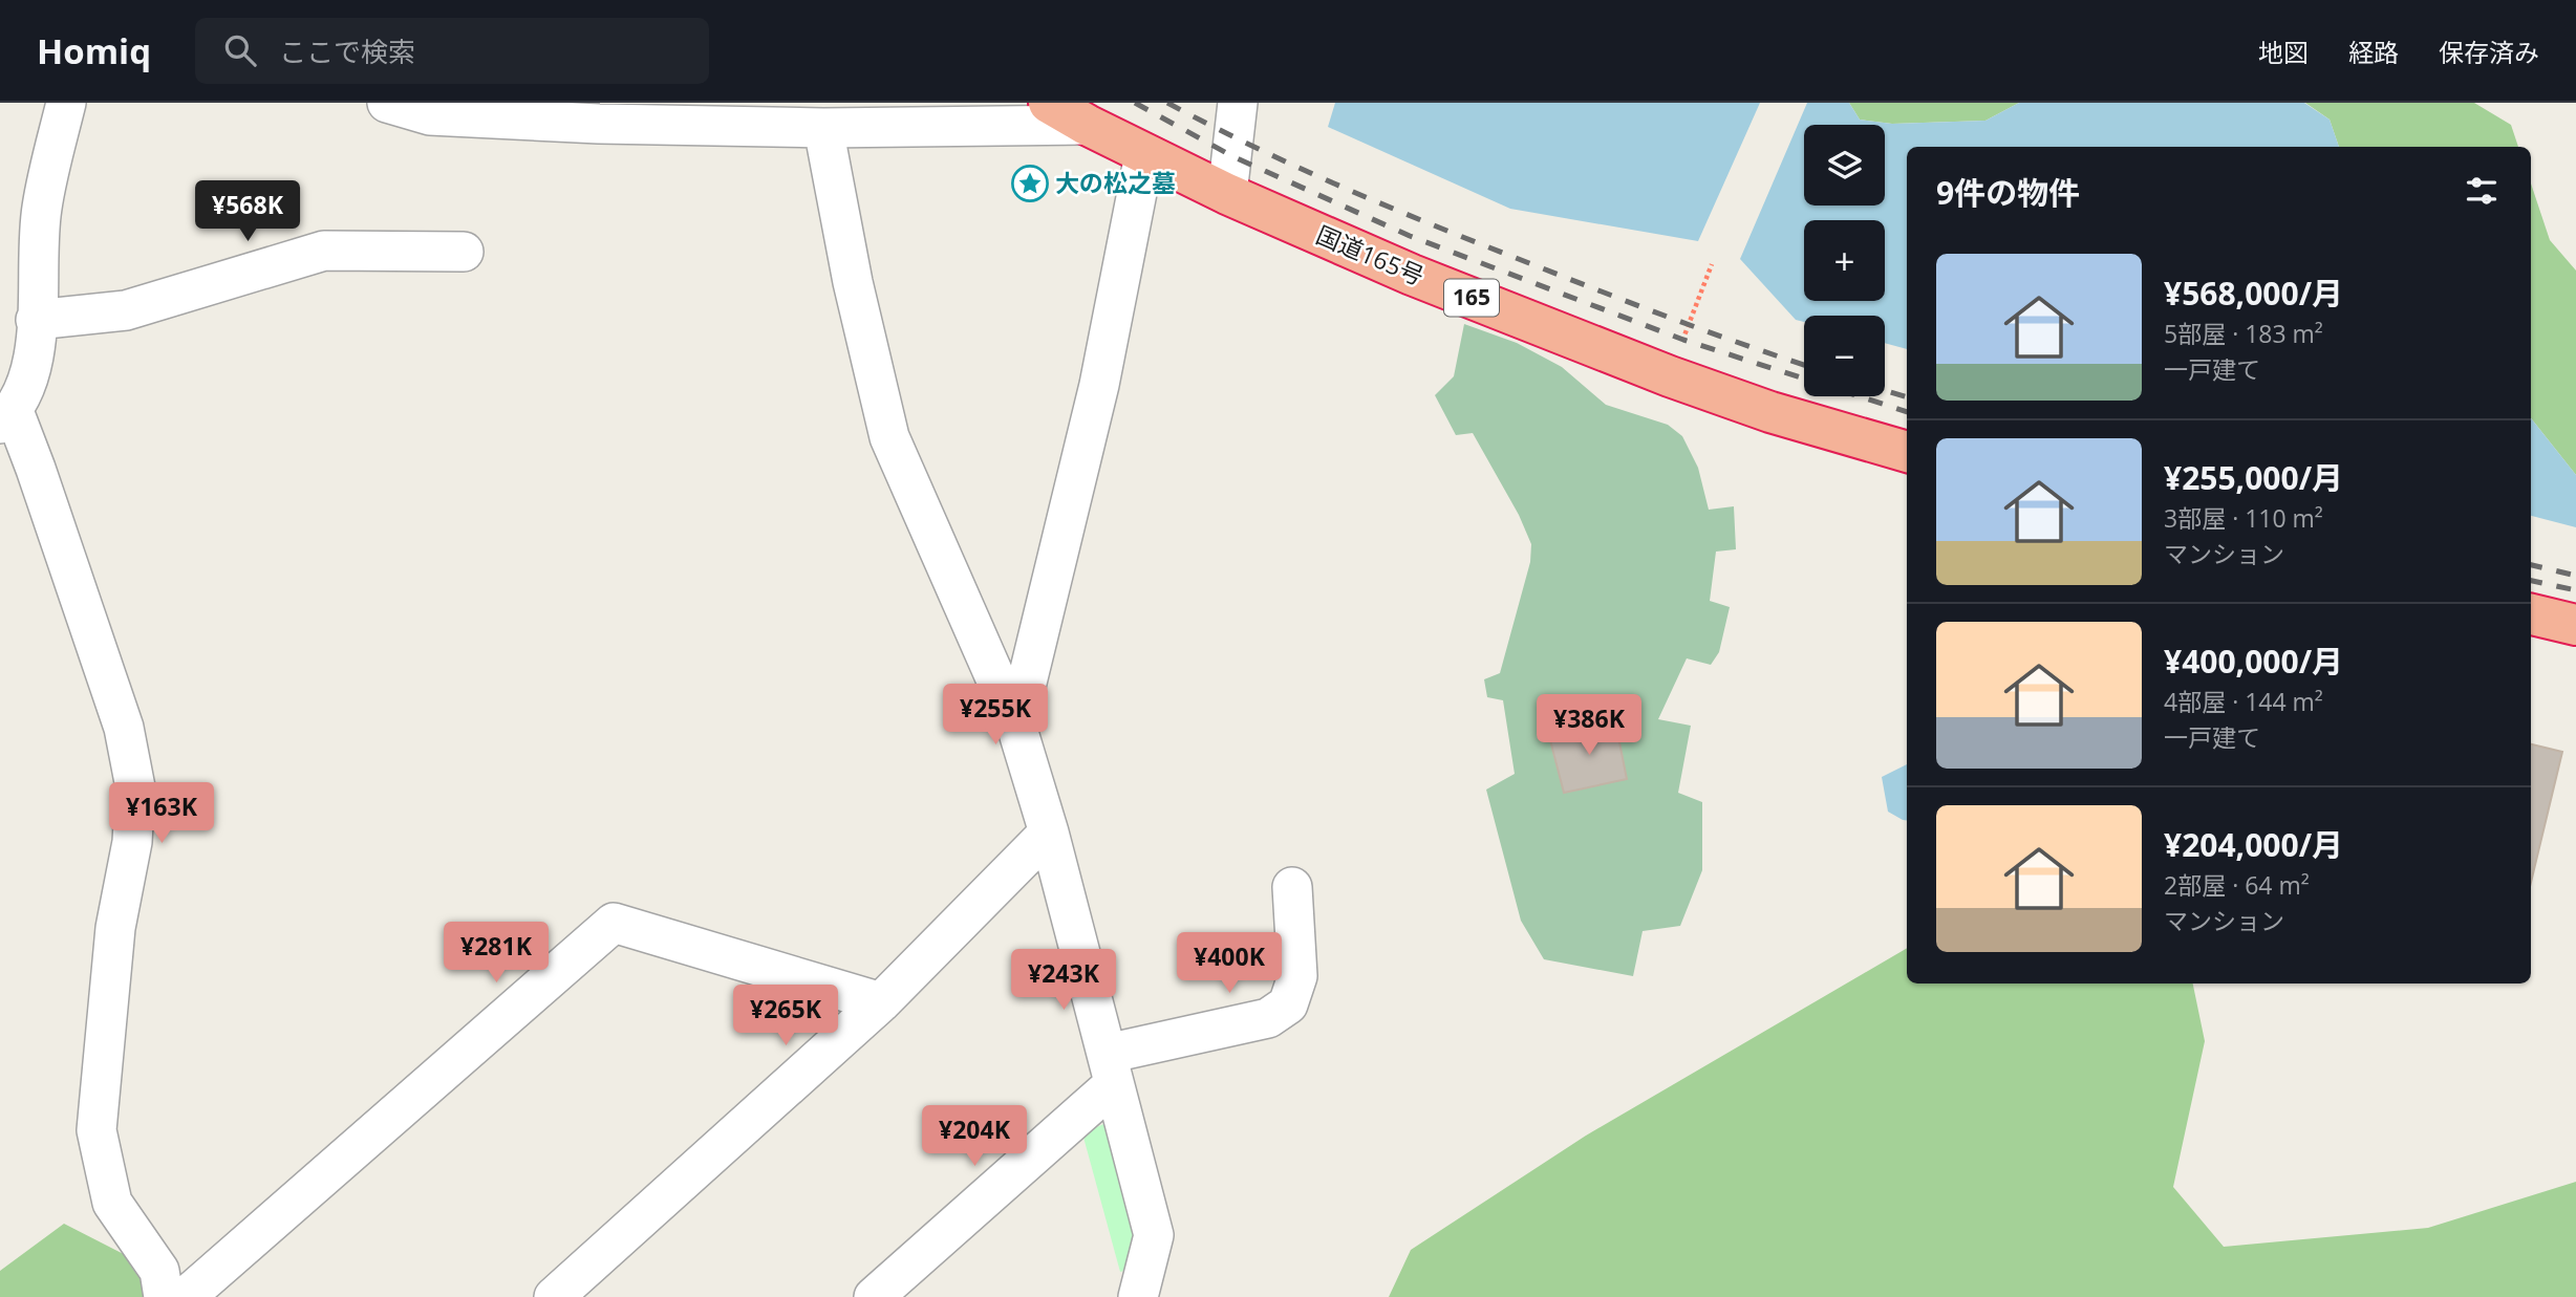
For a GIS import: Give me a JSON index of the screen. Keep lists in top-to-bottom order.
{
  "streets": {
    "highway": ["国道165号", "165"]
  },
  "places": {
    "place": ["大の松之墓"]
  },
  "page": {
    "header": "Homiq",
    "search": "ここで検索",
    "nav": ["地図", "経路", "保存済み"],
    "map_buttons": ["+", "−"],
    "heading": "9件の物件",
    "price": [
      "¥568K",
      "¥255K",
      "¥386K",
      "¥163K",
      "¥281K",
      "¥400K",
      "¥243K",
      "¥265K",
      "¥204K"
    ],
    "list": [
      {
        "name": "¥568,000/月",
        "note": "5部屋 · 183 m² · 一戸建て"
      },
      {
        "name": "¥255,000/月",
        "note": "3部屋 · 110 m² · マンション"
      },
      {
        "name": "¥400,000/月",
        "note": "4部屋 · 144 m² · 一戸建て"
      },
      {
        "name": "¥204,000/月",
        "note": "2部屋 · 64 m² · マンション"
      }
    ]
  }
}
